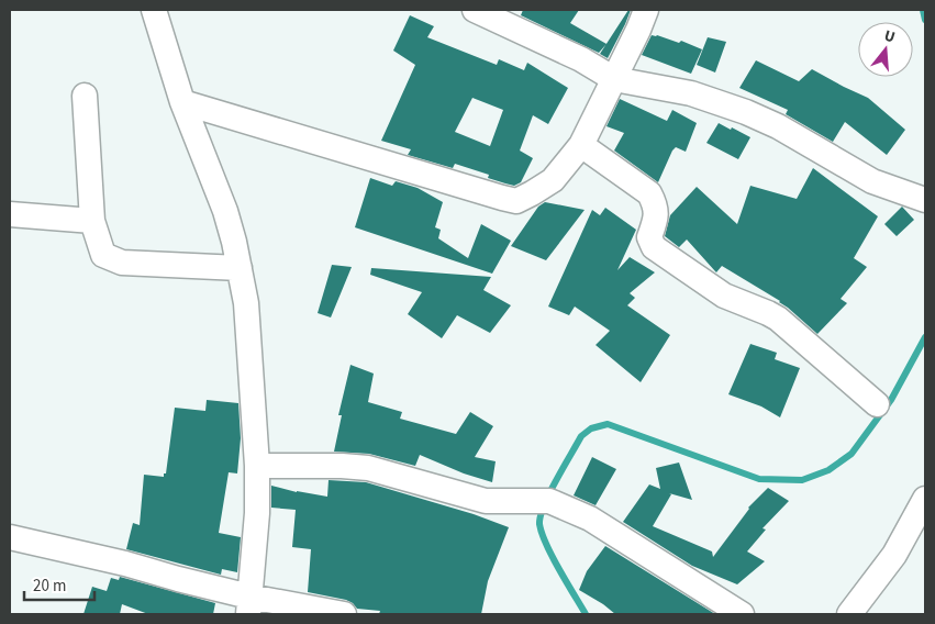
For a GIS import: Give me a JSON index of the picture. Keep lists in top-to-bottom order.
{
  "scale_bar": "20 m",
  "north": "top"
}
